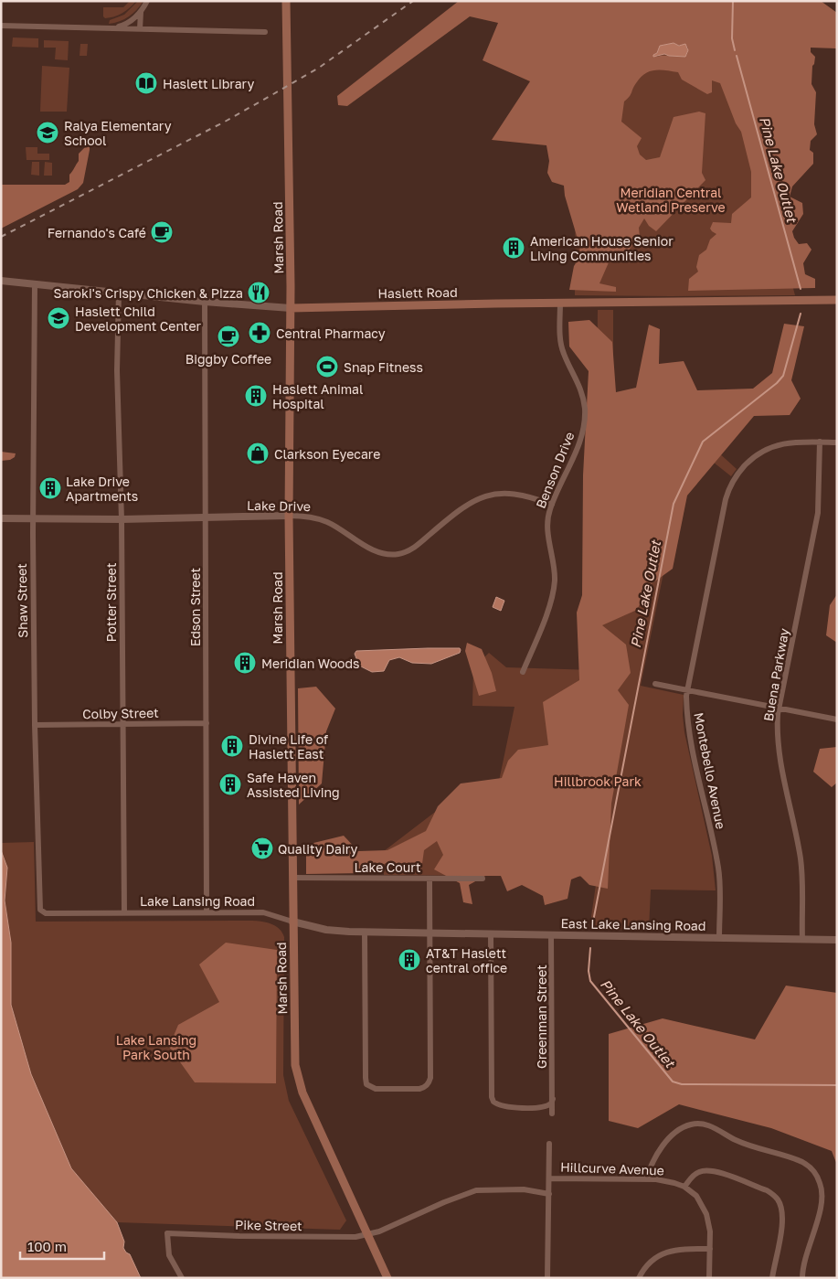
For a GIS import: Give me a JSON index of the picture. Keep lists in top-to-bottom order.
{
  "streets": {
    "main road": ["Marsh Road", "Haslett Road"],
    "street": [
      "Benson Drive",
      "Lake Drive",
      "Shaw Street",
      "Potter Street",
      "Edson Street",
      "Buena Parkway",
      "Colby Street",
      "Montebello Avenue",
      "Lake Court",
      "Lake Lansing Road",
      "East Lake Lansing Road",
      "Greenman Street",
      "Hillcurve Avenue",
      "Pike Street"
    ]
  },
  "crossings": [
    ["Marsh Road", "Haslett Road"],
    ["Marsh Road", "Lake Drive"],
    ["Marsh Road", "Lake Court"],
    ["Marsh Road", "Lake Lansing Road"],
    ["Marsh Road", "Pike Street"],
    ["Haslett Road", "Benson Drive"],
    ["Haslett Road", "Shaw Street"],
    ["Haslett Road", "Potter Street"],
    ["Haslett Road", "Edson Street"],
    ["Benson Drive", "Lake Drive"],
    ["Lake Drive", "Shaw Street"],
    ["Lake Drive", "Potter Street"],
    ["Lake Drive", "Edson Street"],
    ["Shaw Street", "Colby Street"],
    ["Shaw Street", "Lake Lansing Road"],
    ["Potter Street", "Colby Street"],
    ["Potter Street", "Lake Lansing Road"],
    ["Edson Street", "Colby Street"],
    ["Edson Street", "Lake Lansing Road"],
    ["Buena Parkway", "Montebello Avenue"],
    ["Buena Parkway", "East Lake Lansing Road"],
    ["Montebello Avenue", "East Lake Lansing Road"],
    ["Lake Lansing Road", "East Lake Lansing Road"],
    ["East Lake Lansing Road", "Greenman Street"]
  ],
  "water": ["Pine Lake Outlet"],
  "parks": ["Meridian Central Wetland Preserve", "Hillbrook Park", "Lake Lansing Park South"],
  "places": {
    "library": ["Haslett Library"],
    "school or university": ["Ralya Elementary School", "Haslett Child Development Center"],
    "cafe": ["Fernando's Café", "Biggby Coffee"],
    "building": [
      "American House Senior Living Communities",
      "Haslett Animal Hospital",
      "Lake Drive Apartments",
      "Meridian Woods",
      "Divine Life of Haslett East",
      "Safe Haven Assisted Living",
      "AT&T Haslett central office"
    ],
    "restaurant": ["Saroki's Crispy Chicken & Pizza"],
    "pharmacy": ["Central Pharmacy"],
    "sports": ["Snap Fitness"],
    "shop": ["Clarkson Eyecare"],
    "supermarket": ["Quality Dairy"]
  },
  "scale_bar": "100 m"
}
